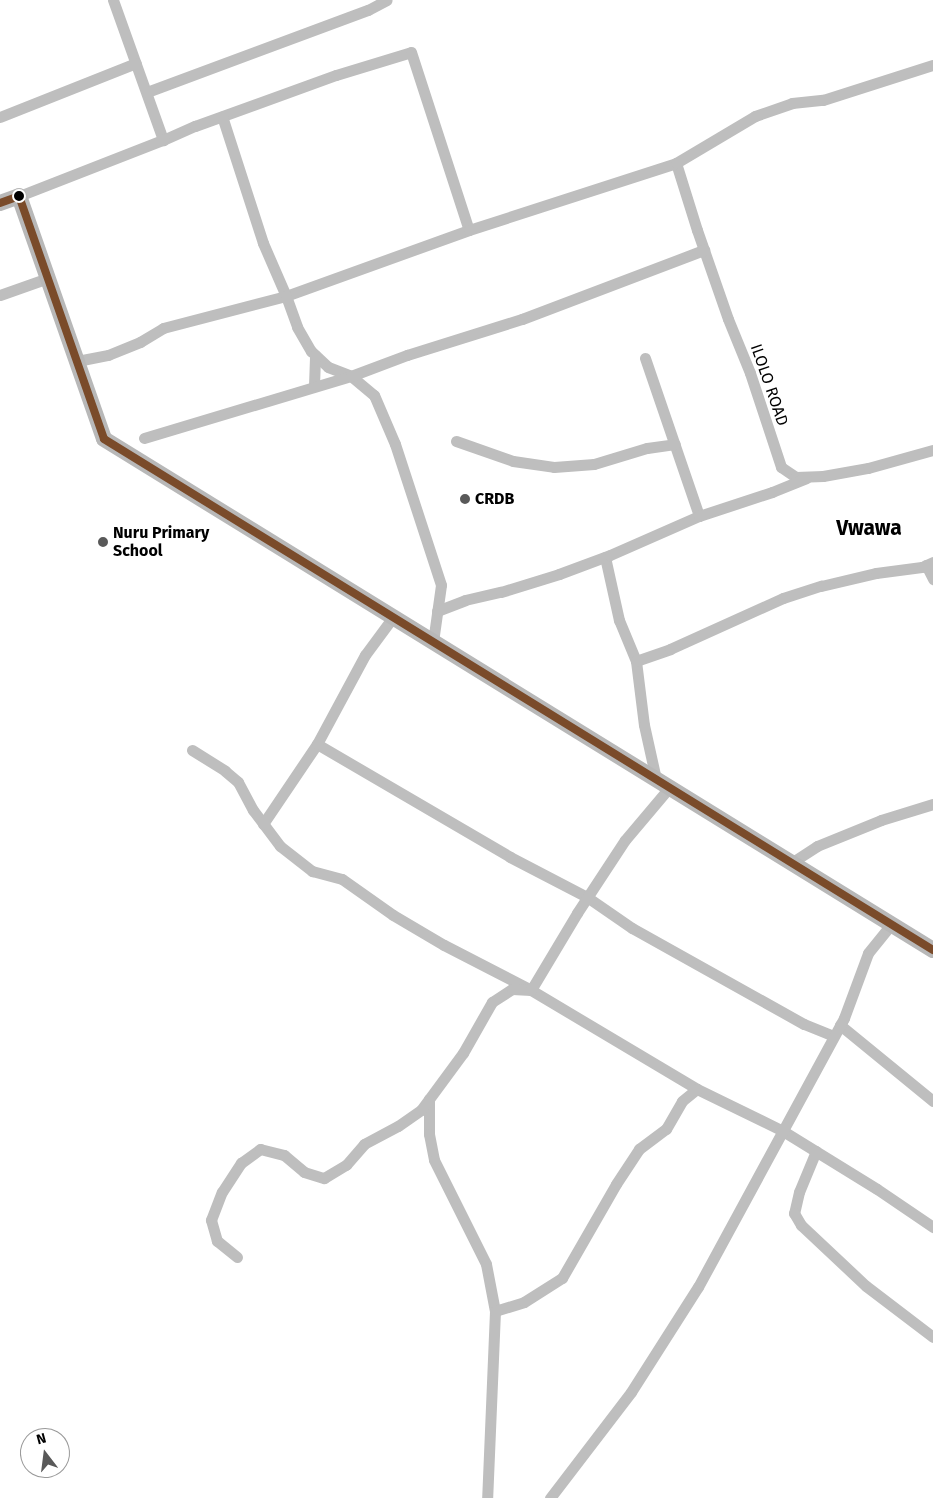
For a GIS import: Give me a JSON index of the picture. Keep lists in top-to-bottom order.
{
  "streets": {
    "street": ["ILOLO ROAD"]
  },
  "districts": ["Vwawa"],
  "places": ["CRDB", "Nuru Primary School"],
  "north": "top"
}
